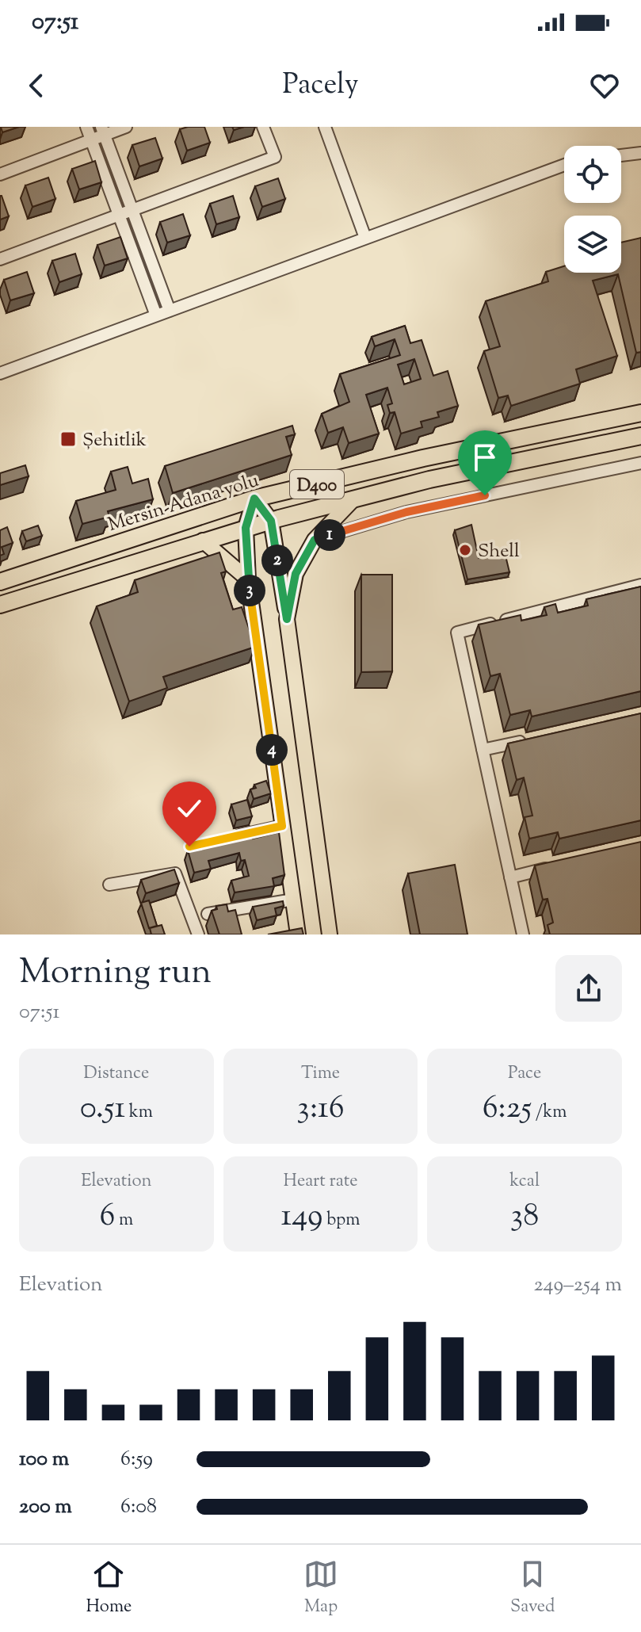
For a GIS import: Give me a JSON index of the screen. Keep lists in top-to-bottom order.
{
  "streets": {
    "highway": ["D400", "Mersin-Adana yolu"]
  },
  "places": {
    "transit": ["Şehitlik"],
    "other": ["Shell"]
  },
  "page": {
    "status": "07:51",
    "header": "Pacely",
    "pins": [
      "1",
      "2",
      "3",
      "4"
    ],
    "heading": ["Morning run", "07:51"],
    "stats": [
      ["Distance", "0.51 km"],
      ["Time", "3:16"],
      ["Pace", "6:25 /km"],
      ["Elevation", "6 m"],
      ["Heart rate", "149 bpm"],
      ["kcal", "38"]
    ],
    "chart": ["Elevation", "249–254 m"],
    "list": [
      {
        "name": "100 m",
        "note": "6:59"
      },
      {
        "name": "200 m",
        "note": "6:08"
      }
    ],
    "tabs": ["Home", "Map", "Saved"]
  }
}
